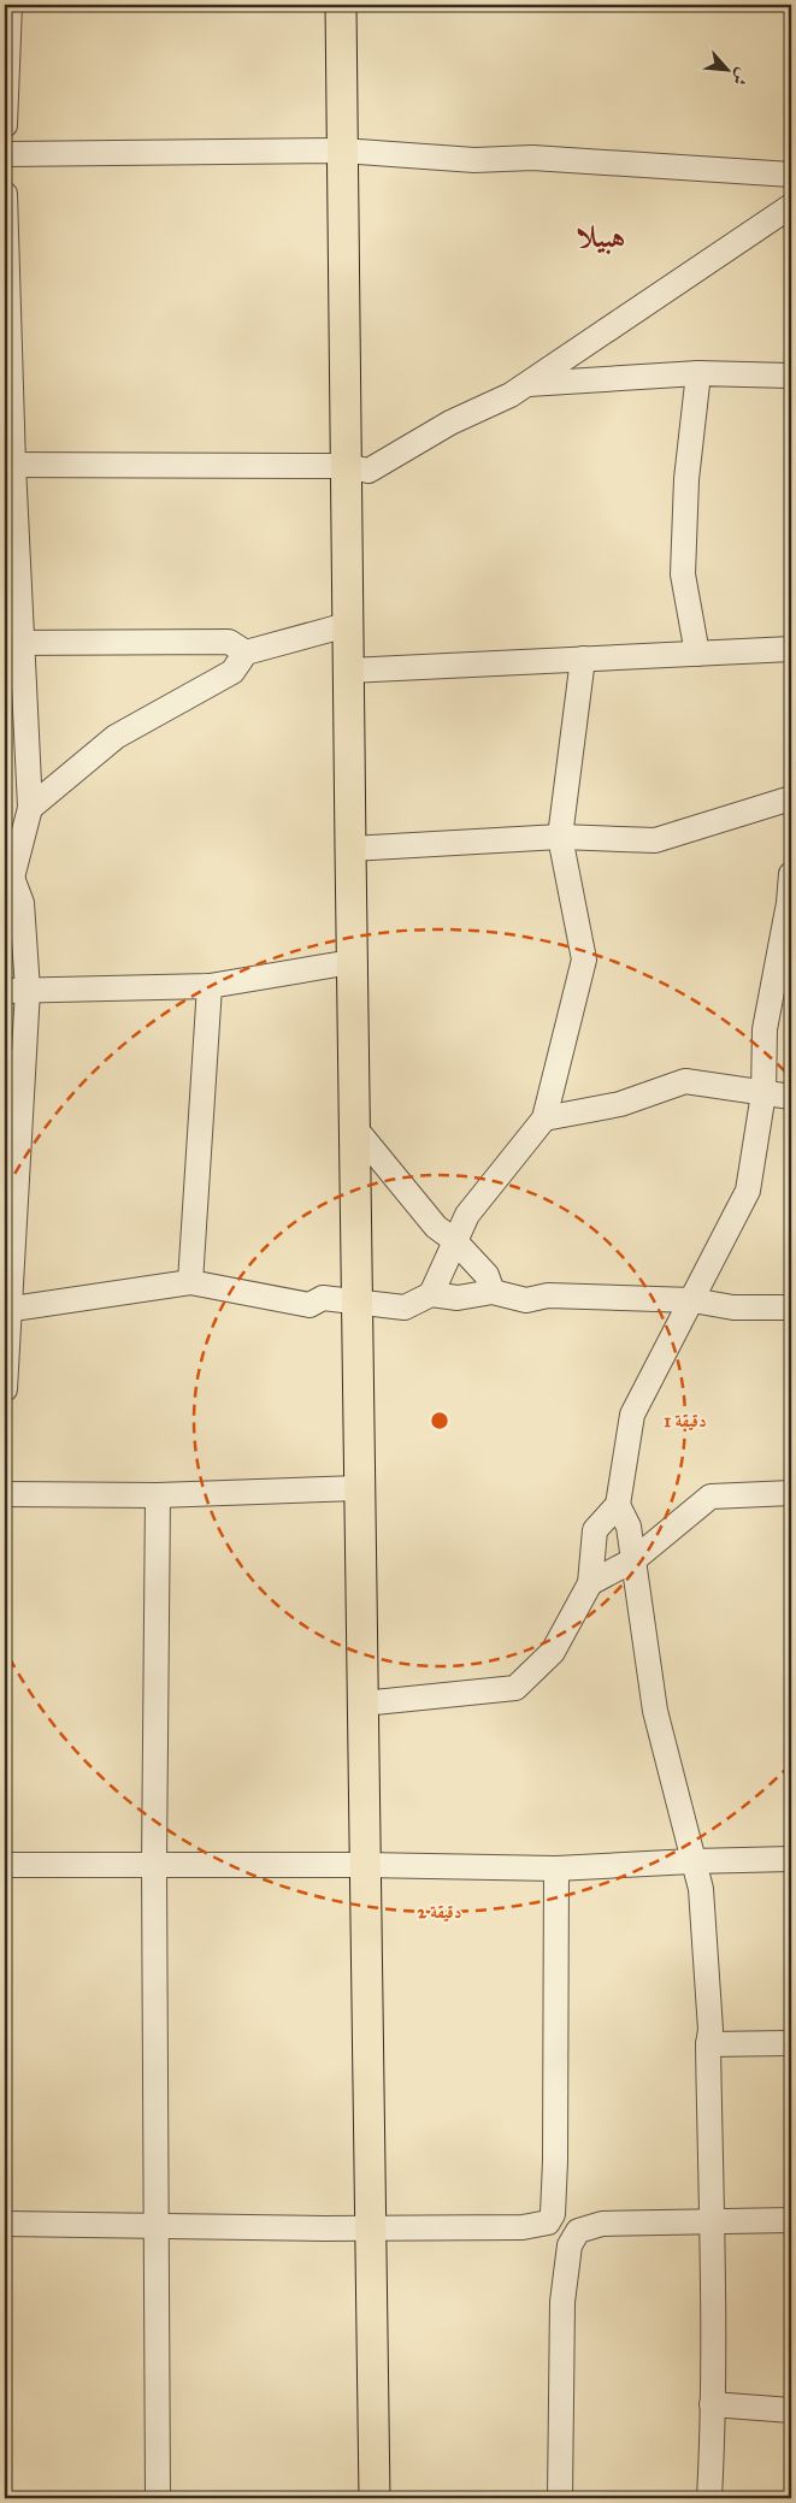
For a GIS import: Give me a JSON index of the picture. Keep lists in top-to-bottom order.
{
  "districts": ["هبيلا"],
  "north": "bottom right",
  "rings": ["1 دقيقة", "2 دقيقة"]
}
